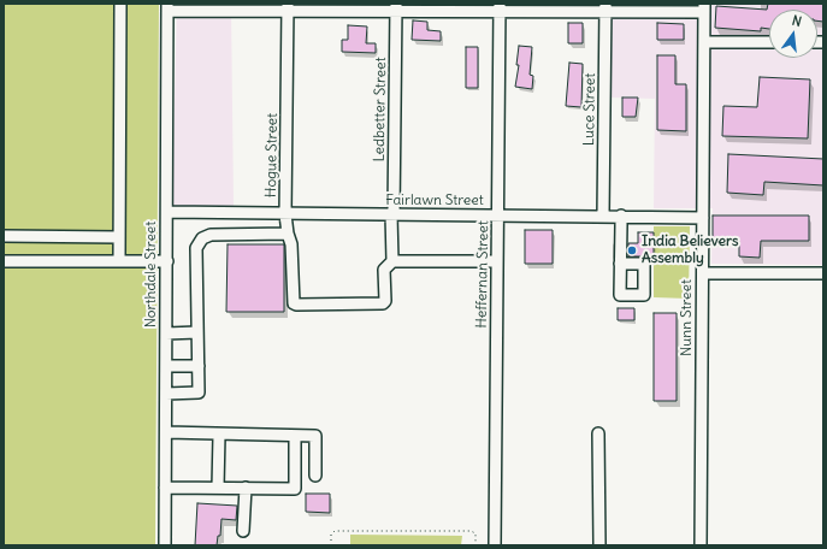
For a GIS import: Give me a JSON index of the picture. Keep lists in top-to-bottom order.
{
  "streets": {
    "street": [
      "Ledbetter Street",
      "Luce Street",
      "Hogue Street",
      "Fairlawn Street",
      "Northdale Street",
      "Heffernan Street",
      "Nunn Street"
    ]
  },
  "crossings": [
    ["Ledbetter Street", "Hogue Street"],
    ["Ledbetter Street", "Fairlawn Street"],
    ["Luce Street", "Fairlawn Street"],
    ["Hogue Street", "Fairlawn Street"],
    ["Fairlawn Street", "Northdale Street"],
    ["Fairlawn Street", "Heffernan Street"],
    ["Fairlawn Street", "Nunn Street"]
  ],
  "places": ["India Believers Assembly"],
  "north": "top"
}
